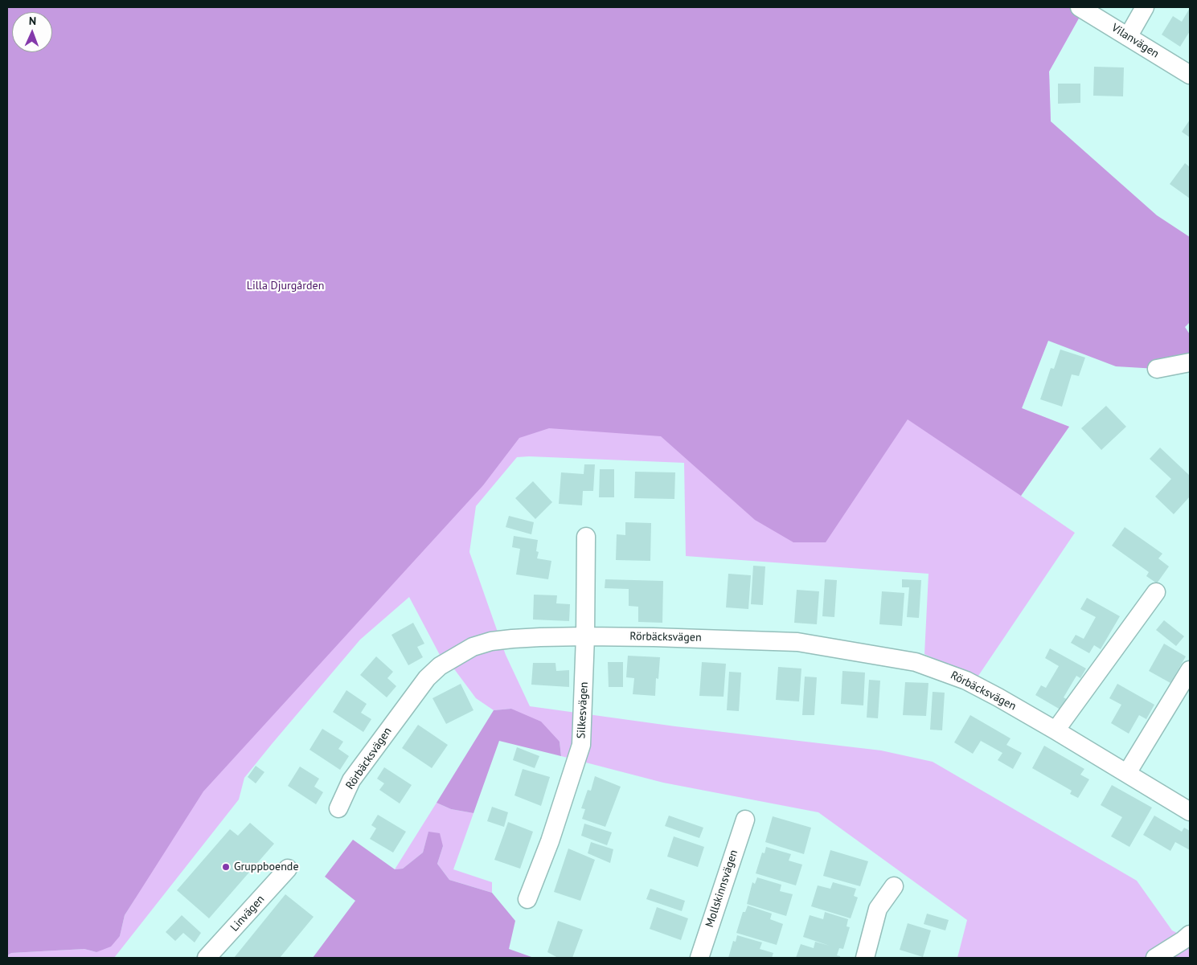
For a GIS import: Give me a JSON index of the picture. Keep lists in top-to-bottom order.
{
  "streets": {
    "street": [
      "Vilanvägen",
      "Rörbäcksvägen",
      "Silkesvägen",
      "Mollskinnsvägen",
      "Linvägen"
    ]
  },
  "crossings": [
    ["Rörbäcksvägen", "Silkesvägen"]
  ],
  "parks": ["Lilla Djurgården"],
  "places": ["Gruppboende"],
  "north": "top"
}
